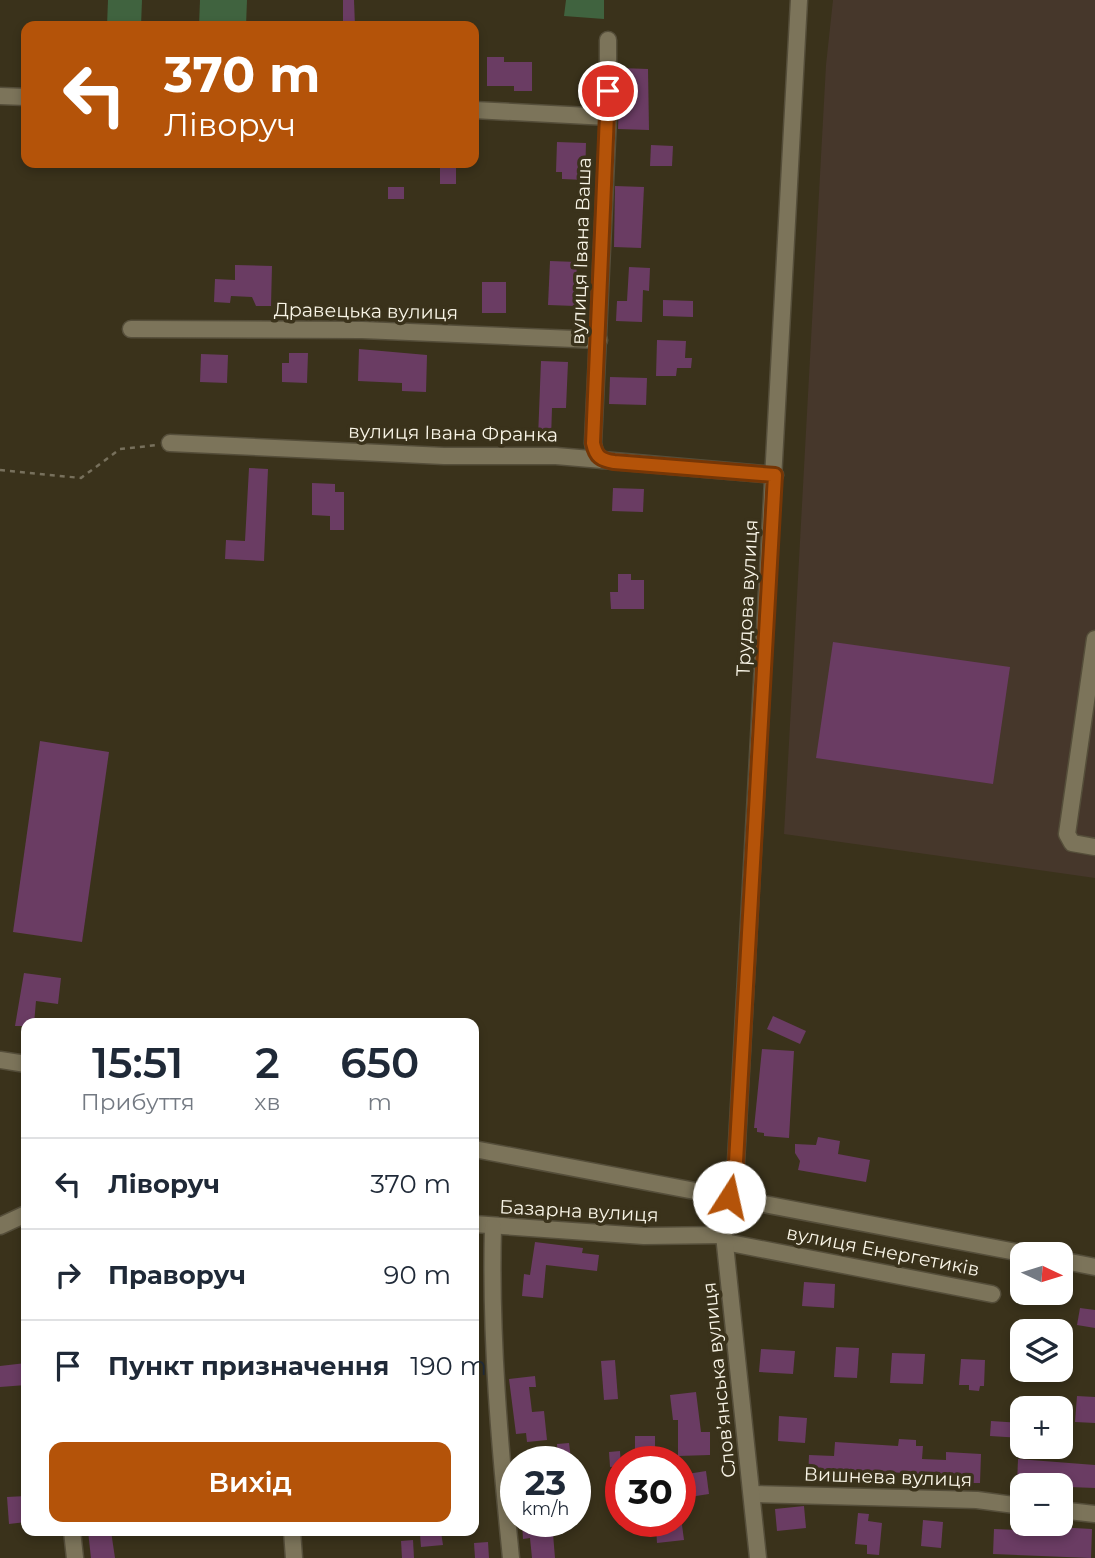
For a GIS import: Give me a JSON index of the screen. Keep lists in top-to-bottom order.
{
  "streets": {
    "street": [
      "вулиця Івана Ваша",
      "Дравецька вулиця",
      "вулиця Івана Франка",
      "Трудова вулиця",
      "Базарна вулиця",
      "вулиця Енергетиків",
      "Словʼянська вулиця",
      "Вишнева вулиця"
    ]
  },
  "crossings": [
    ["вулиця Івана Ваша", "Дравецька вулиця"],
    ["вулиця Івана Ваша", "вулиця Івана Франка"],
    ["вулиця Івана Франка", "Трудова вулиця"],
    ["Трудова вулиця", "Словʼянська вулиця"],
    ["Базарна вулиця", "вулиця Енергетиків"],
    ["Базарна вулиця", "Словʼянська вулиця"],
    ["вулиця Енергетиків", "Словʼянська вулиця"],
    ["Словʼянська вулиця", "Вишнева вулиця"]
  ],
  "north": "right",
  "page": {
    "turn": ["370 m", "Ліворуч"],
    "eta": [
      "15:51",
      "Прибуття",
      "2",
      "хв",
      "650",
      "m"
    ],
    "list": [
      {
        "name": "Ліворуч",
        "value": "370 m"
      },
      {
        "name": "Праворуч",
        "value": "90 m"
      },
      {
        "name": "Пункт призначення",
        "value": "190 m"
      }
    ],
    "map_buttons": ["+", "−"],
    "buttons": "Вихід",
    "speed": "23 km/h",
    "limit": "30"
  }
}
